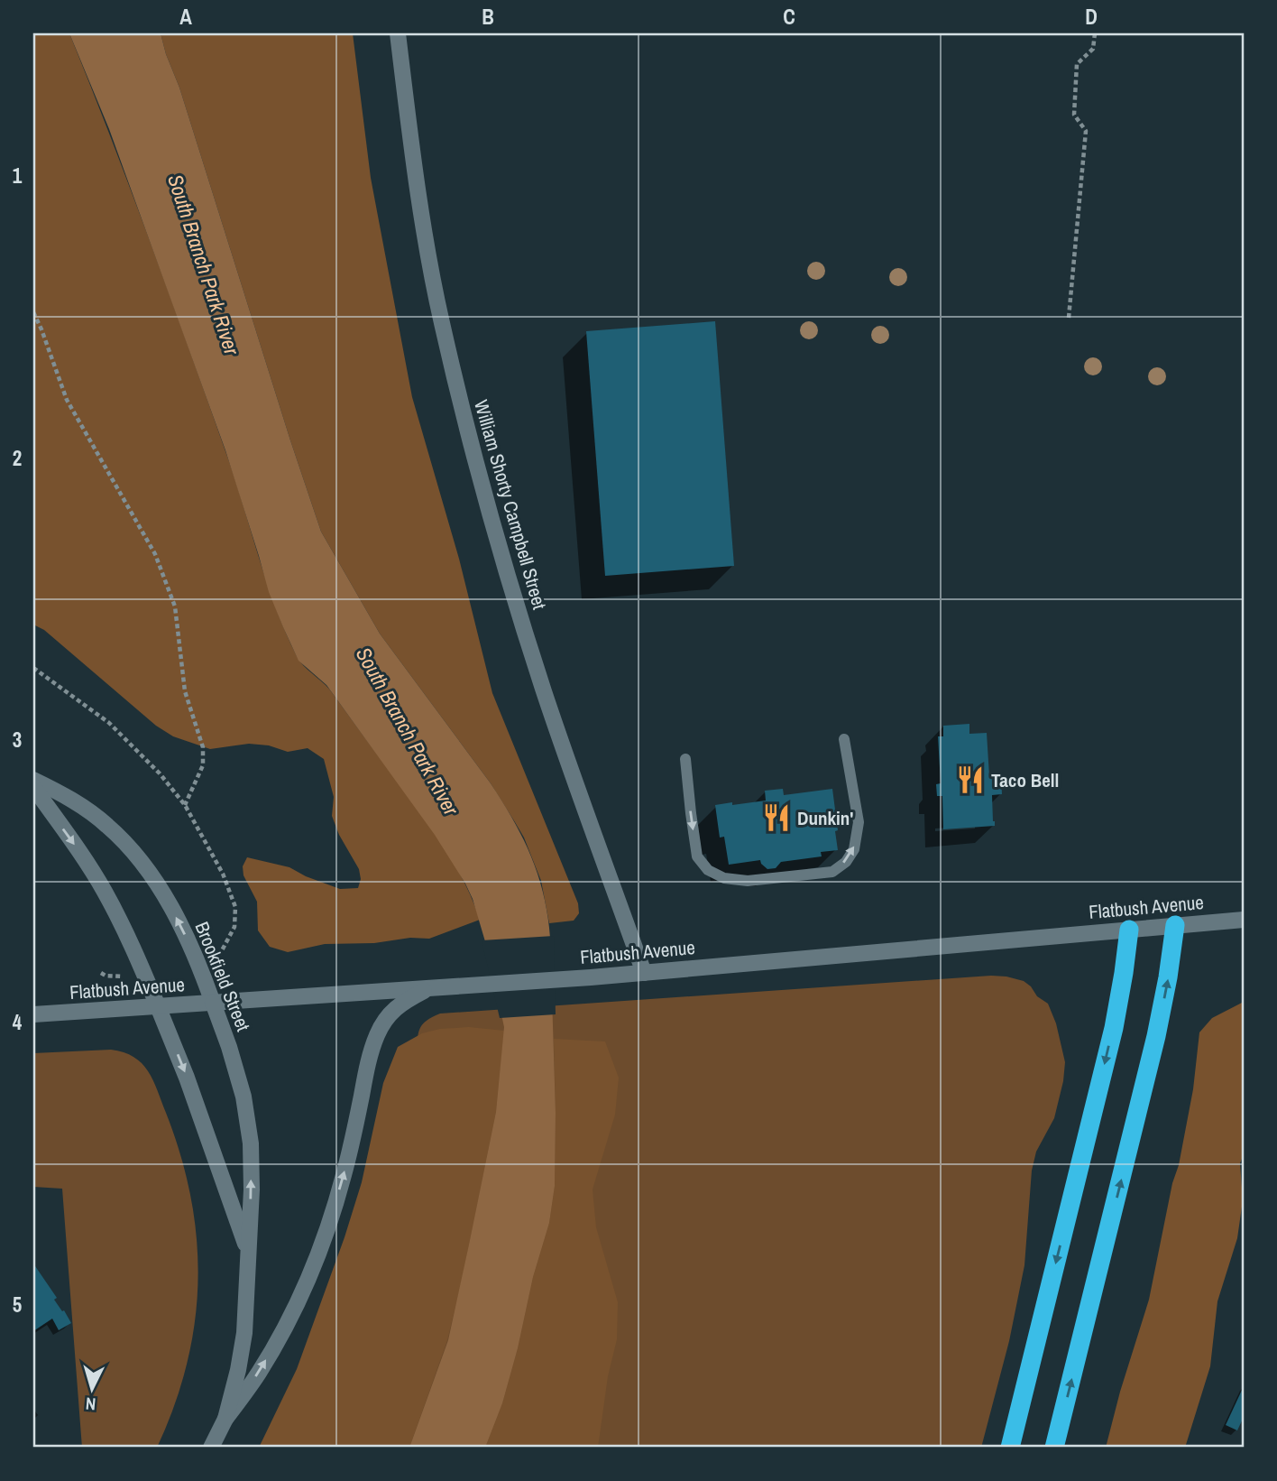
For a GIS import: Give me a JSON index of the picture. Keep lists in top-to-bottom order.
{
  "streets": {
    "street": ["William Shorty Campbell Street", "Flatbush Avenue", "Brookfield Street"]
  },
  "crossings": [
    ["William Shorty Campbell Street", "Flatbush Avenue"],
    ["Flatbush Avenue", "Brookfield Street"]
  ],
  "water": ["South Branch Park River"],
  "places": {
    "restaurant": ["Taco Bell", "Dunkin'"]
  },
  "north": "bottom",
  "grid": {
    "columns": [
      "A",
      "B",
      "C",
      "D"
    ],
    "rows": [
      "1",
      "2",
      "3",
      "4",
      "5"
    ]
  }
}
